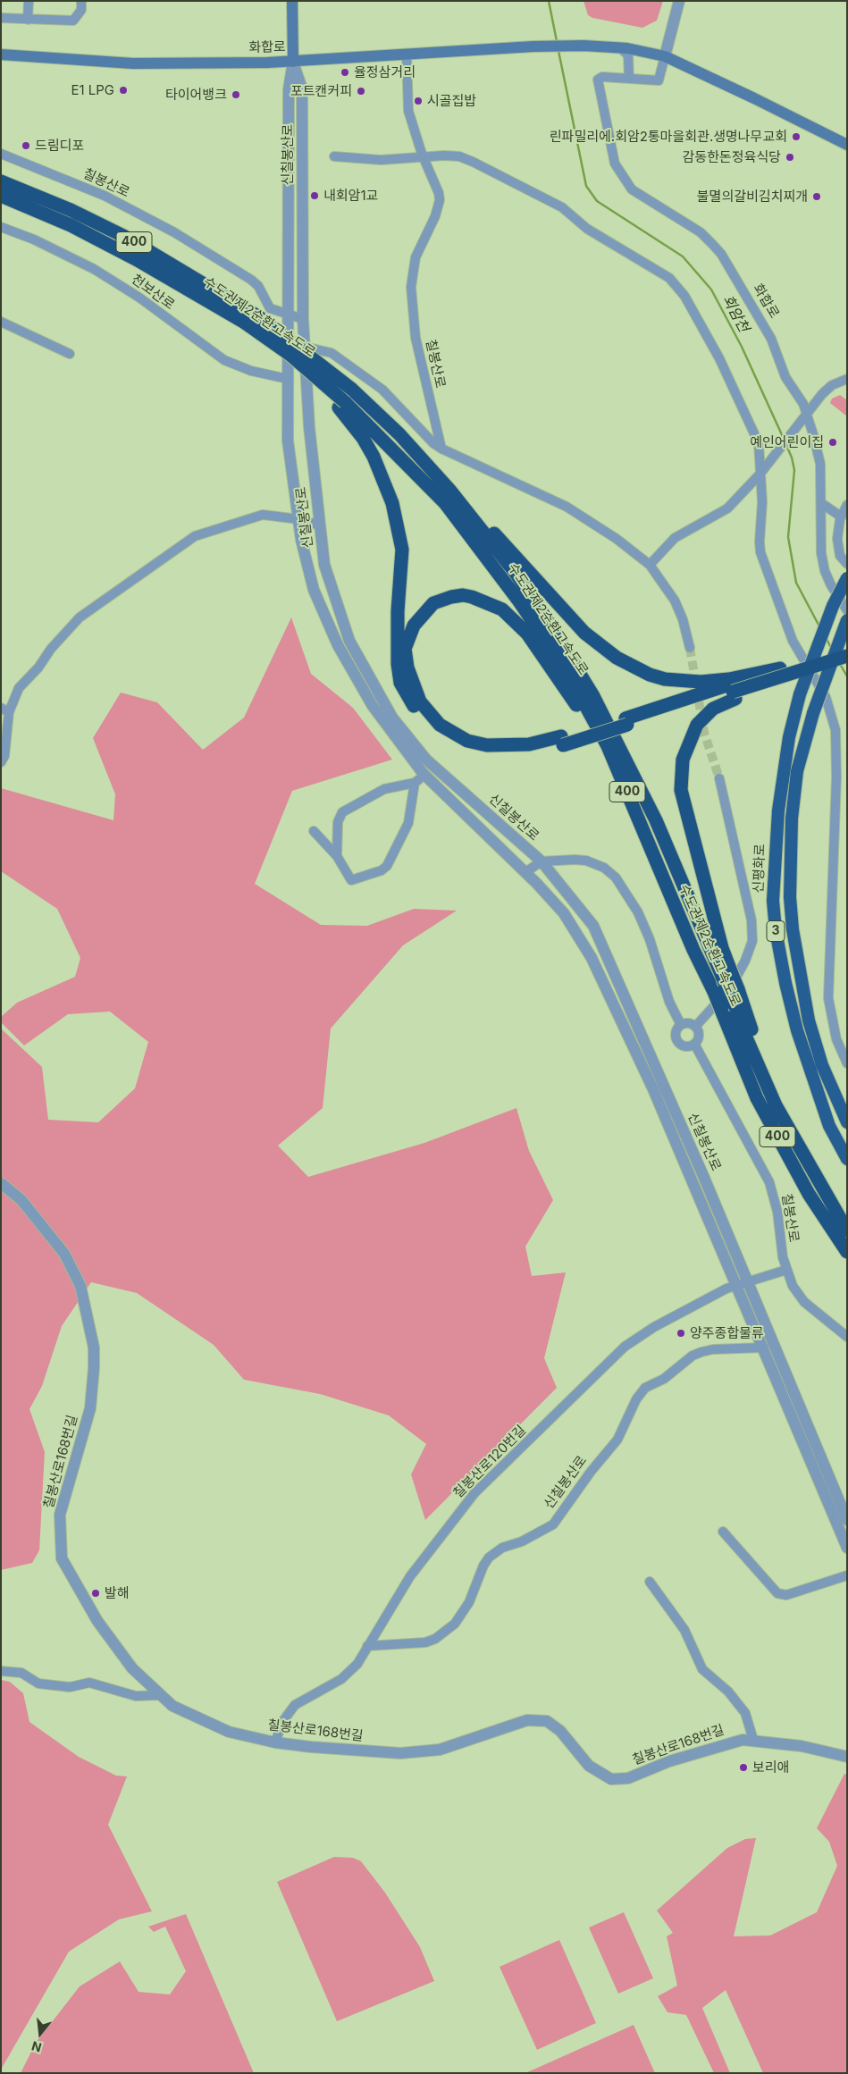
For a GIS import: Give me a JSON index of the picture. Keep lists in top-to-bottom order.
{
  "streets": {
    "highway": [
      "400",
      "수도권제2순환고속도로",
      "신평화로",
      "3"
    ],
    "main road": ["화합로"],
    "street": [
      "신칠봉산로",
      "칠봉산로",
      "천보산로",
      "칠봉산로168번길",
      "칠봉산로120번길"
    ]
  },
  "crossings": [
    ["화합로", "신칠봉산로"],
    ["화합로", "칠봉산로"],
    ["신칠봉산로", "칠봉산로"],
    ["신칠봉산로", "천보산로"],
    ["신칠봉산로", "칠봉산로120번길"],
    ["칠봉산로", "칠봉산로120번길"],
    ["칠봉산로168번길", "칠봉산로120번길"]
  ],
  "water": ["회암천"],
  "places": [
    "율정삼거리",
    "E1 LPG",
    "포트캔커피",
    "타이어뱅크",
    "시골집밥",
    "린파밀리에.회암2통마을회관.생명나무교회",
    "드림디포",
    "감동한돈정육식당",
    "내회암1교",
    "불멸의갈비김치찌개",
    "예인어린이집",
    "양주종합물류",
    "발해",
    "보리애"
  ],
  "north": "bottom"
}
